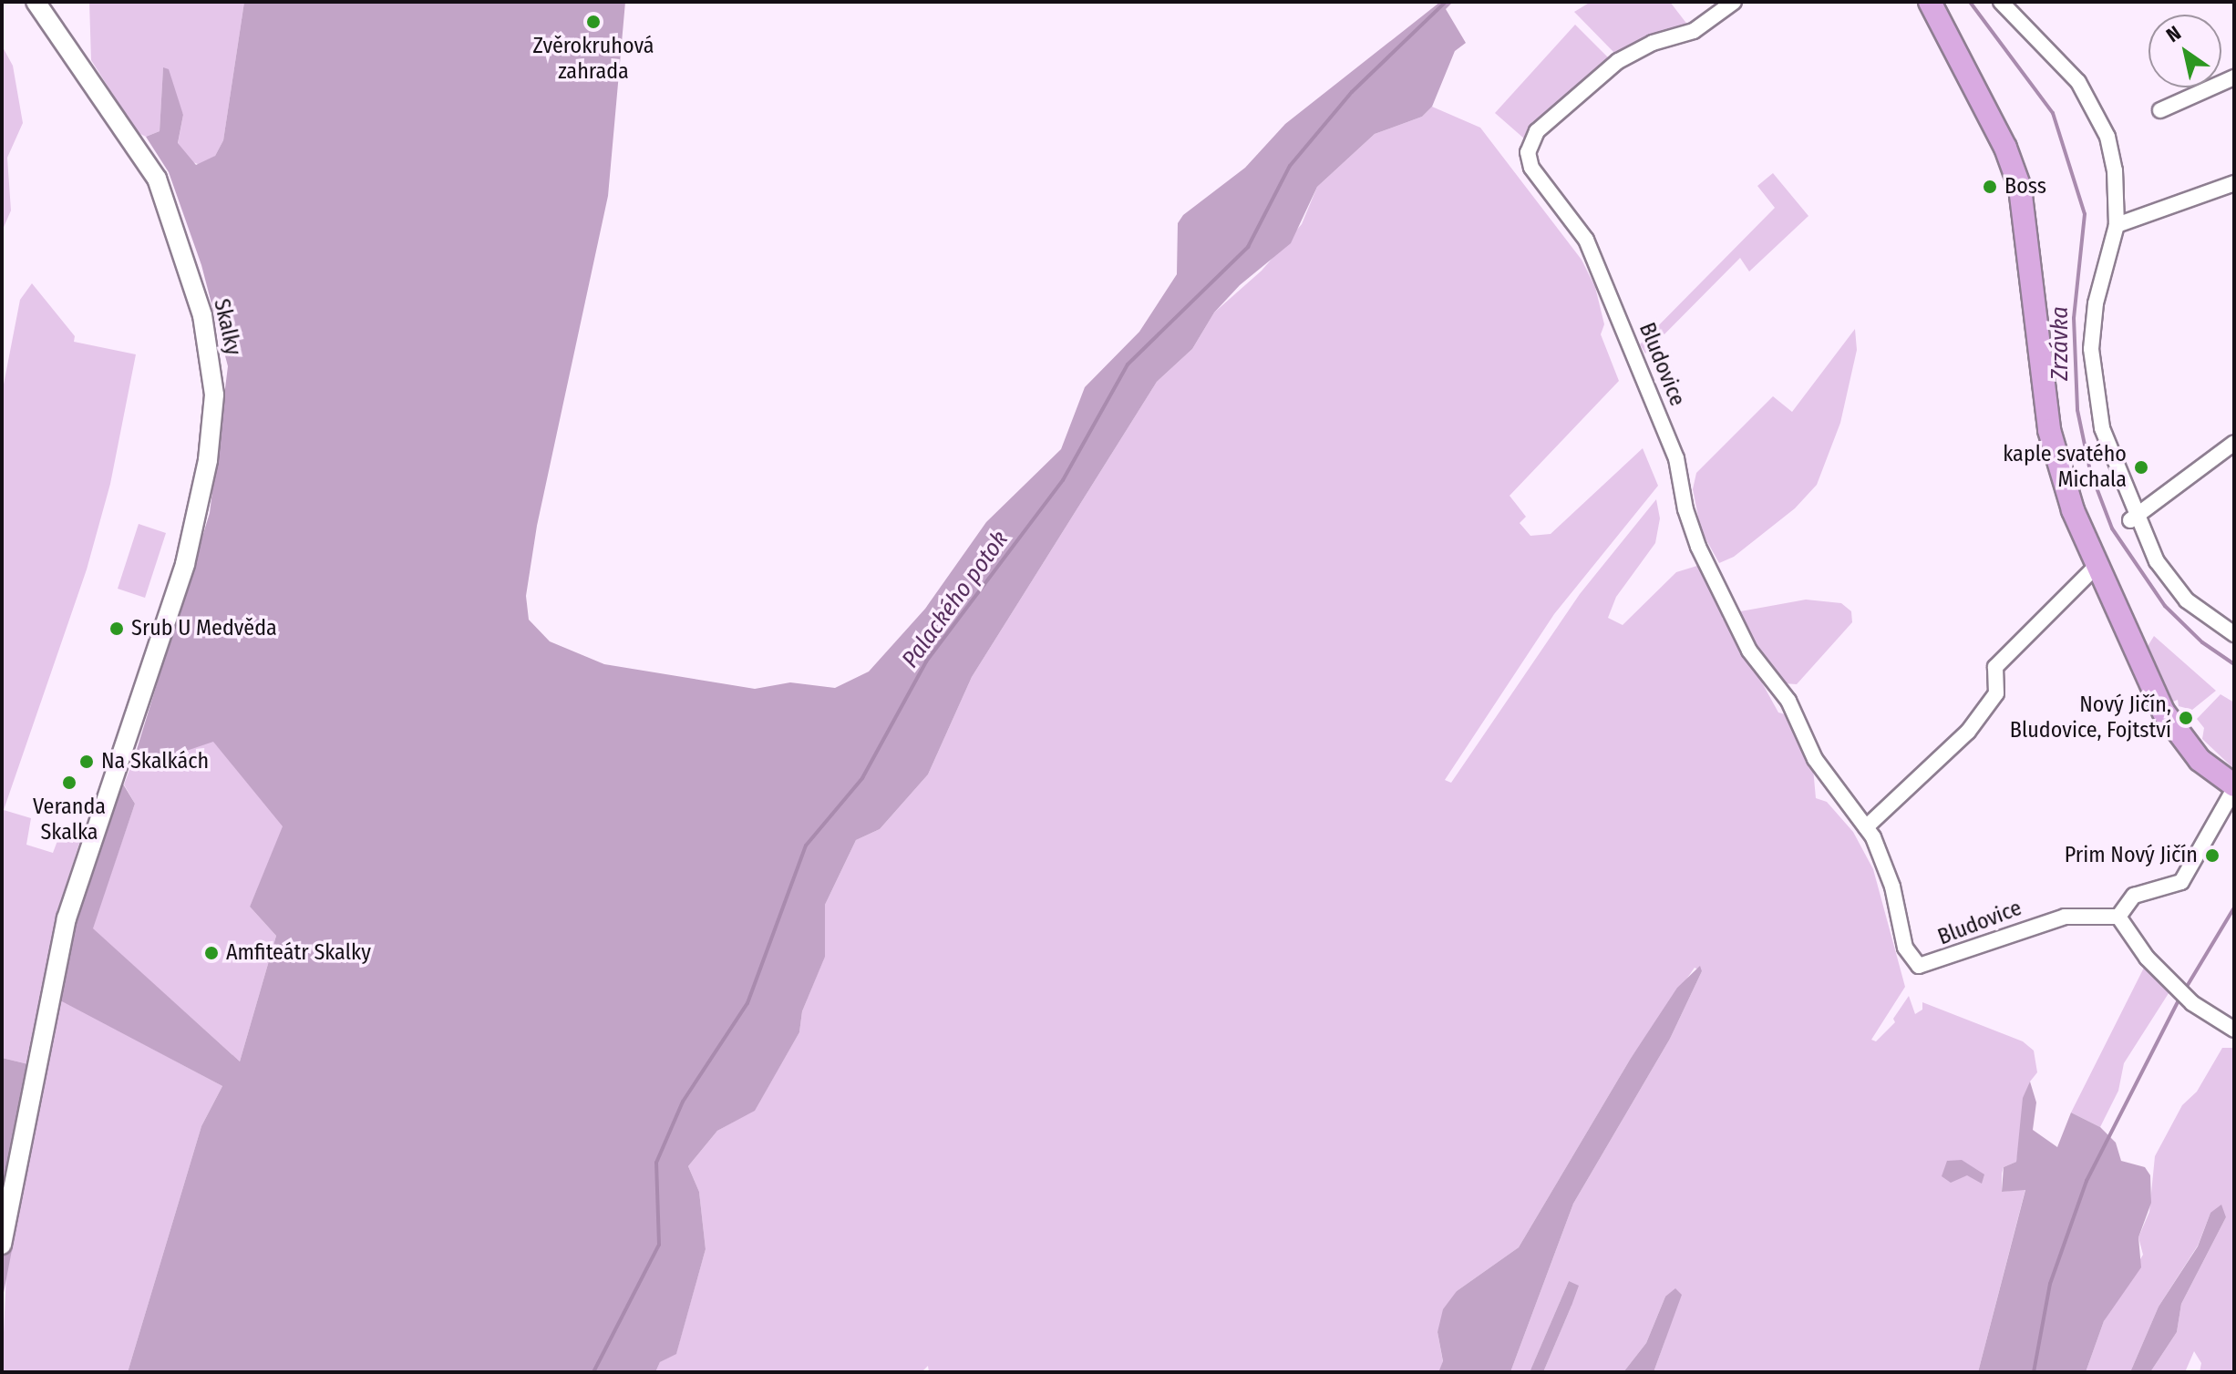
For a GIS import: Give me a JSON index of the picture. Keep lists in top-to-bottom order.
{
  "streets": {
    "street": ["Skalky", "Bludovice"]
  },
  "water": ["Zrzávka", "Palackého potok"],
  "places": [
    "Zvěrokruhová zahrada",
    "Boss",
    "kaple svatého Michala",
    "Srub U Medvěda",
    "Nový Jičín, Bludovice, Fojtství",
    "Na Skalkách",
    "Veranda Skalka",
    "Prim Nový Jičín",
    "Amfiteátr Skalky"
  ],
  "north": "top left"
}
